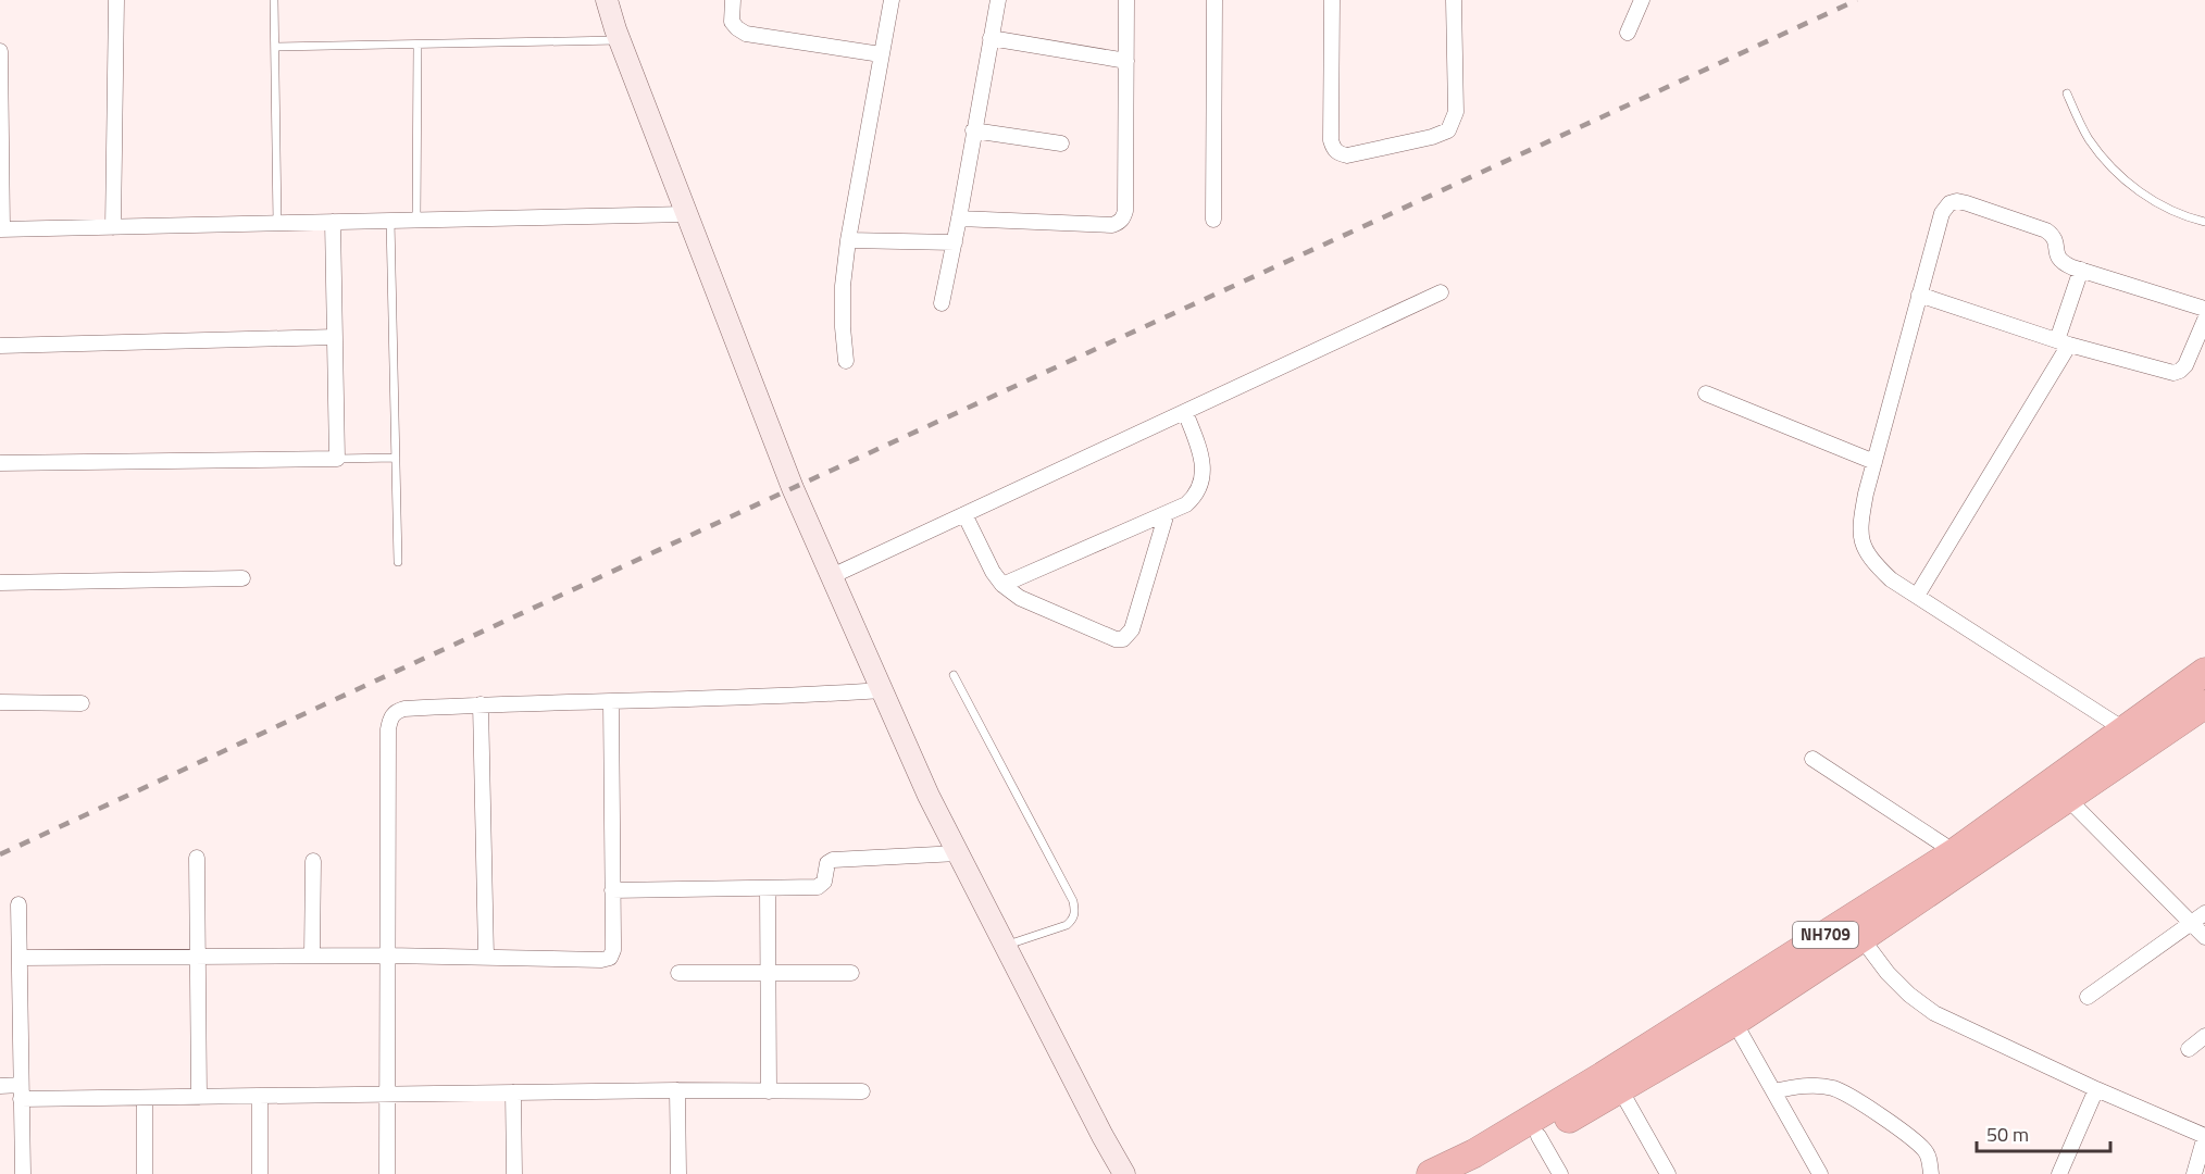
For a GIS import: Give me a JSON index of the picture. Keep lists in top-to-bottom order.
{
  "streets": {
    "highway": ["NH709"]
  },
  "scale_bar": "50 m"
}
